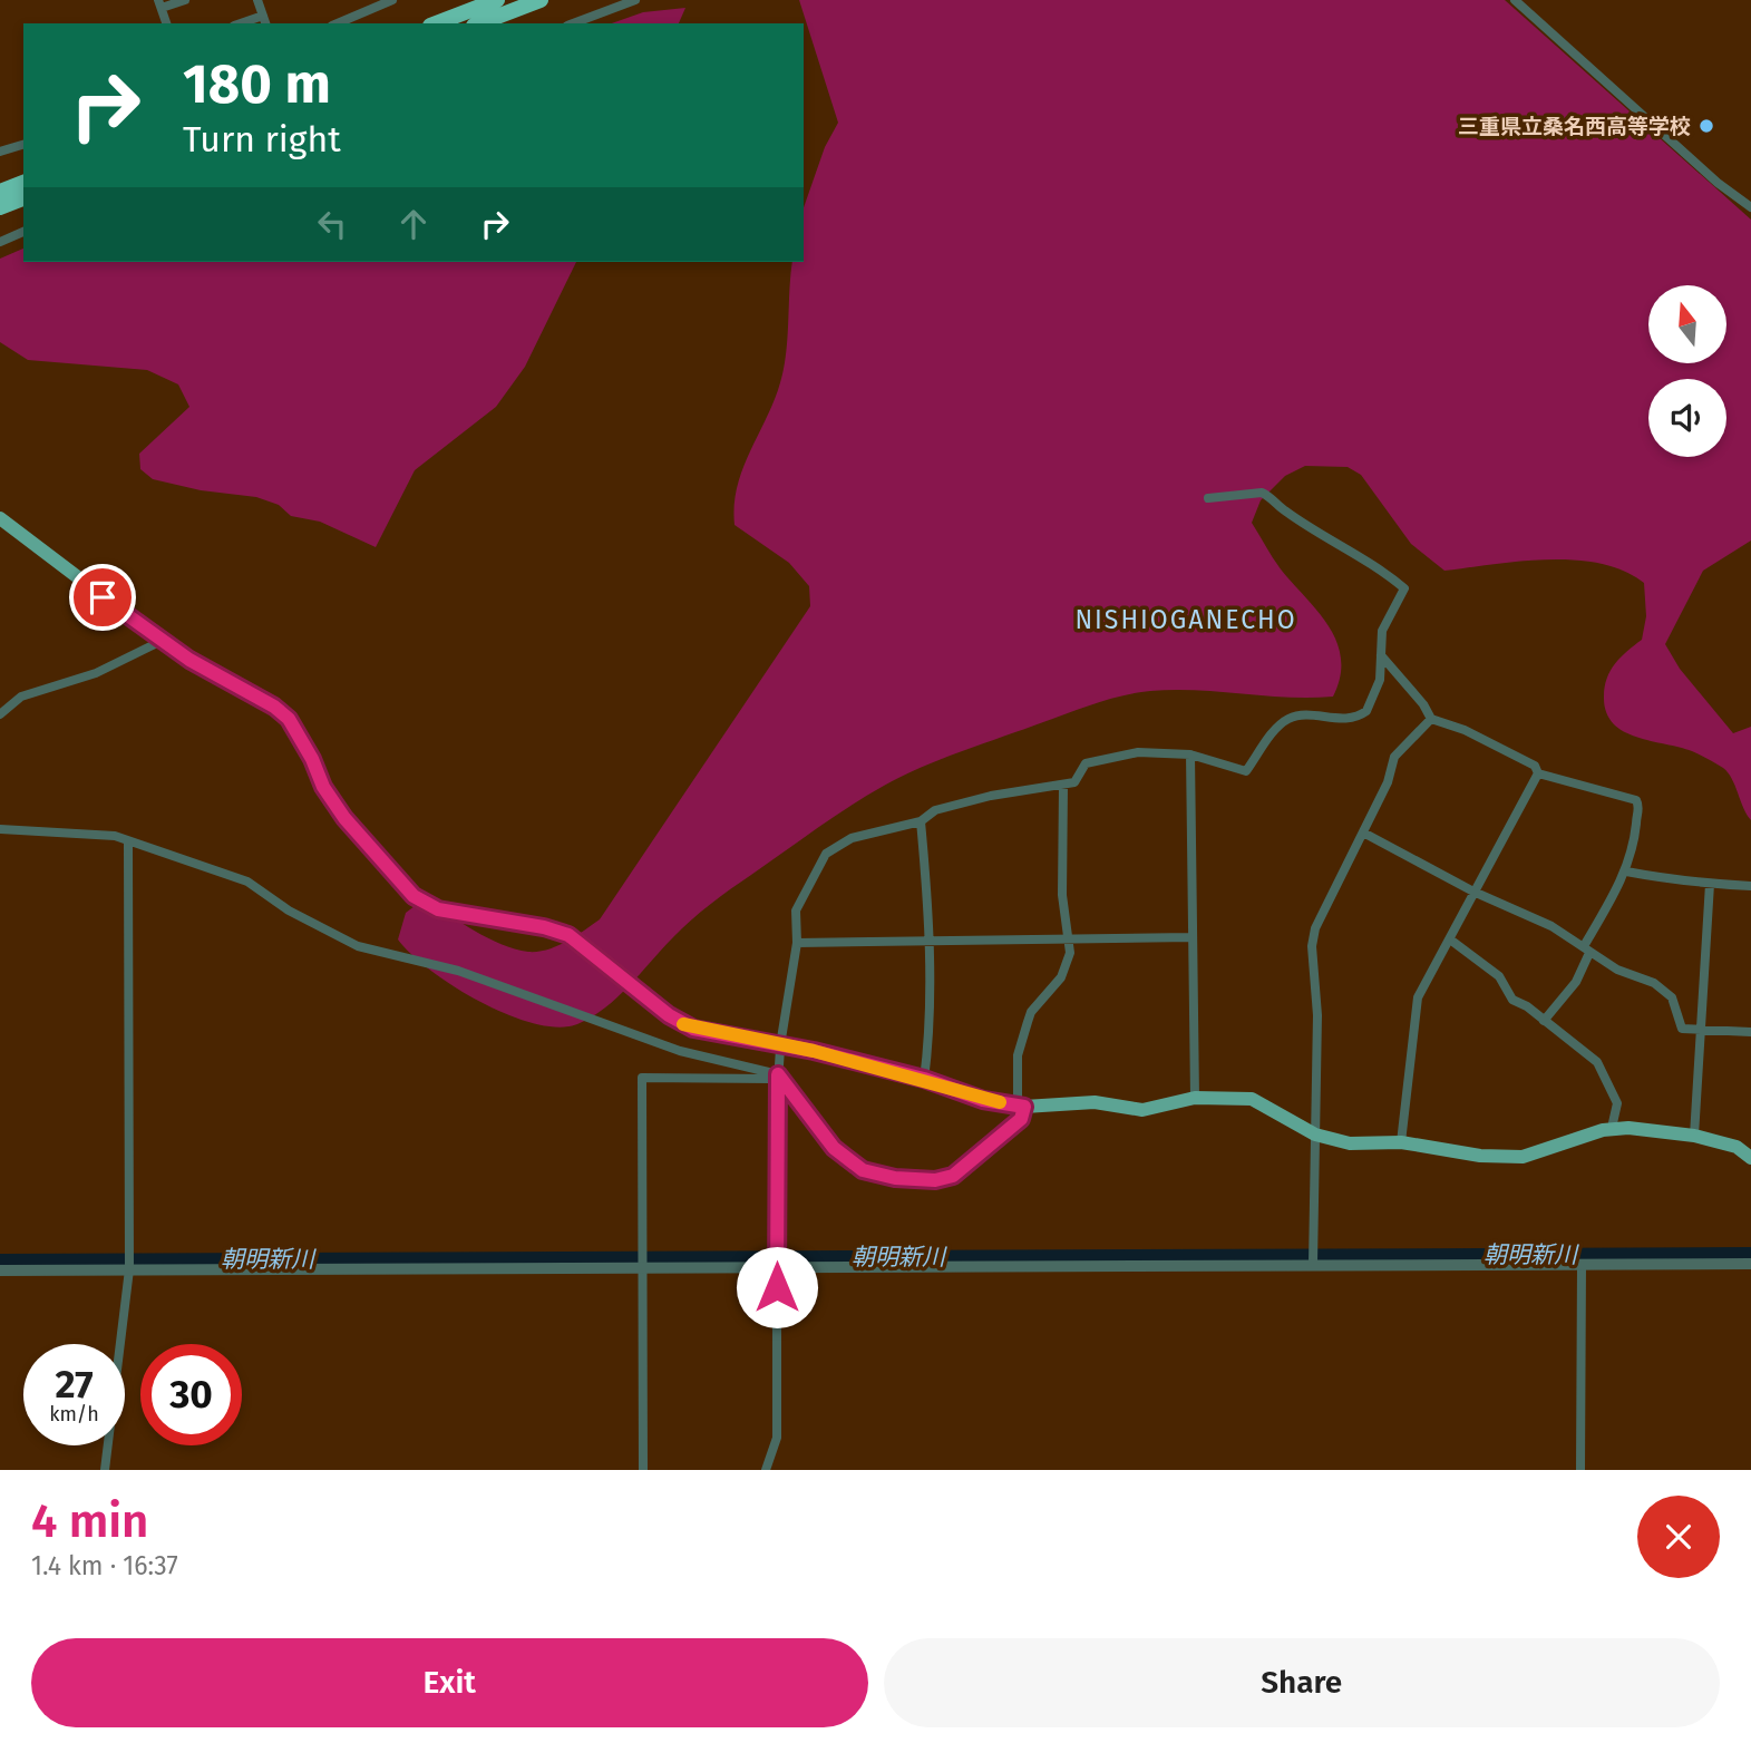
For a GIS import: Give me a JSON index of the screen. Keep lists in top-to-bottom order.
{
  "districts": ["NISHIOGANECHO"],
  "water": ["朝明新川"],
  "places": ["三重県立桑名西高等学校"],
  "north": "top",
  "page": {
    "turn": ["180 m", "Turn right"],
    "speed": "27 km/h",
    "limit": "30",
    "heading": ["4 min", "1.4 km · 16:37"],
    "buttons": ["Exit", "Share"]
  }
}
